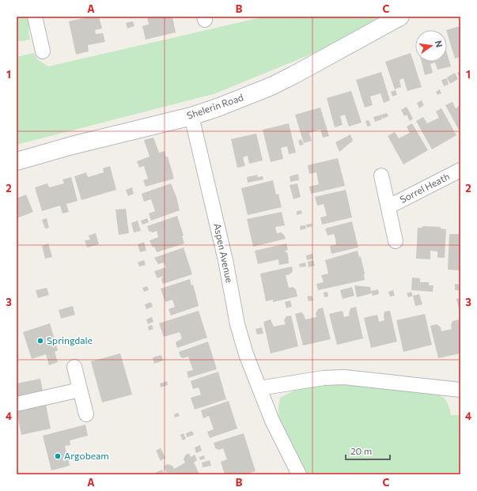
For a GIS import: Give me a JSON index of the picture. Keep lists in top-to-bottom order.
{
  "streets": {
    "street": ["Shelerin Road", "Sorrel Heath", "Aspen Avenue"]
  },
  "crossings": [
    ["Shelerin Road", "Aspen Avenue"]
  ],
  "places": ["Springdale", "Argobeam"],
  "scale_bar": "20 m",
  "north": "right",
  "grid": {
    "columns": ["A", "B", "C"],
    "rows": [
      "1",
      "2",
      "3",
      "4"
    ]
  }
}
